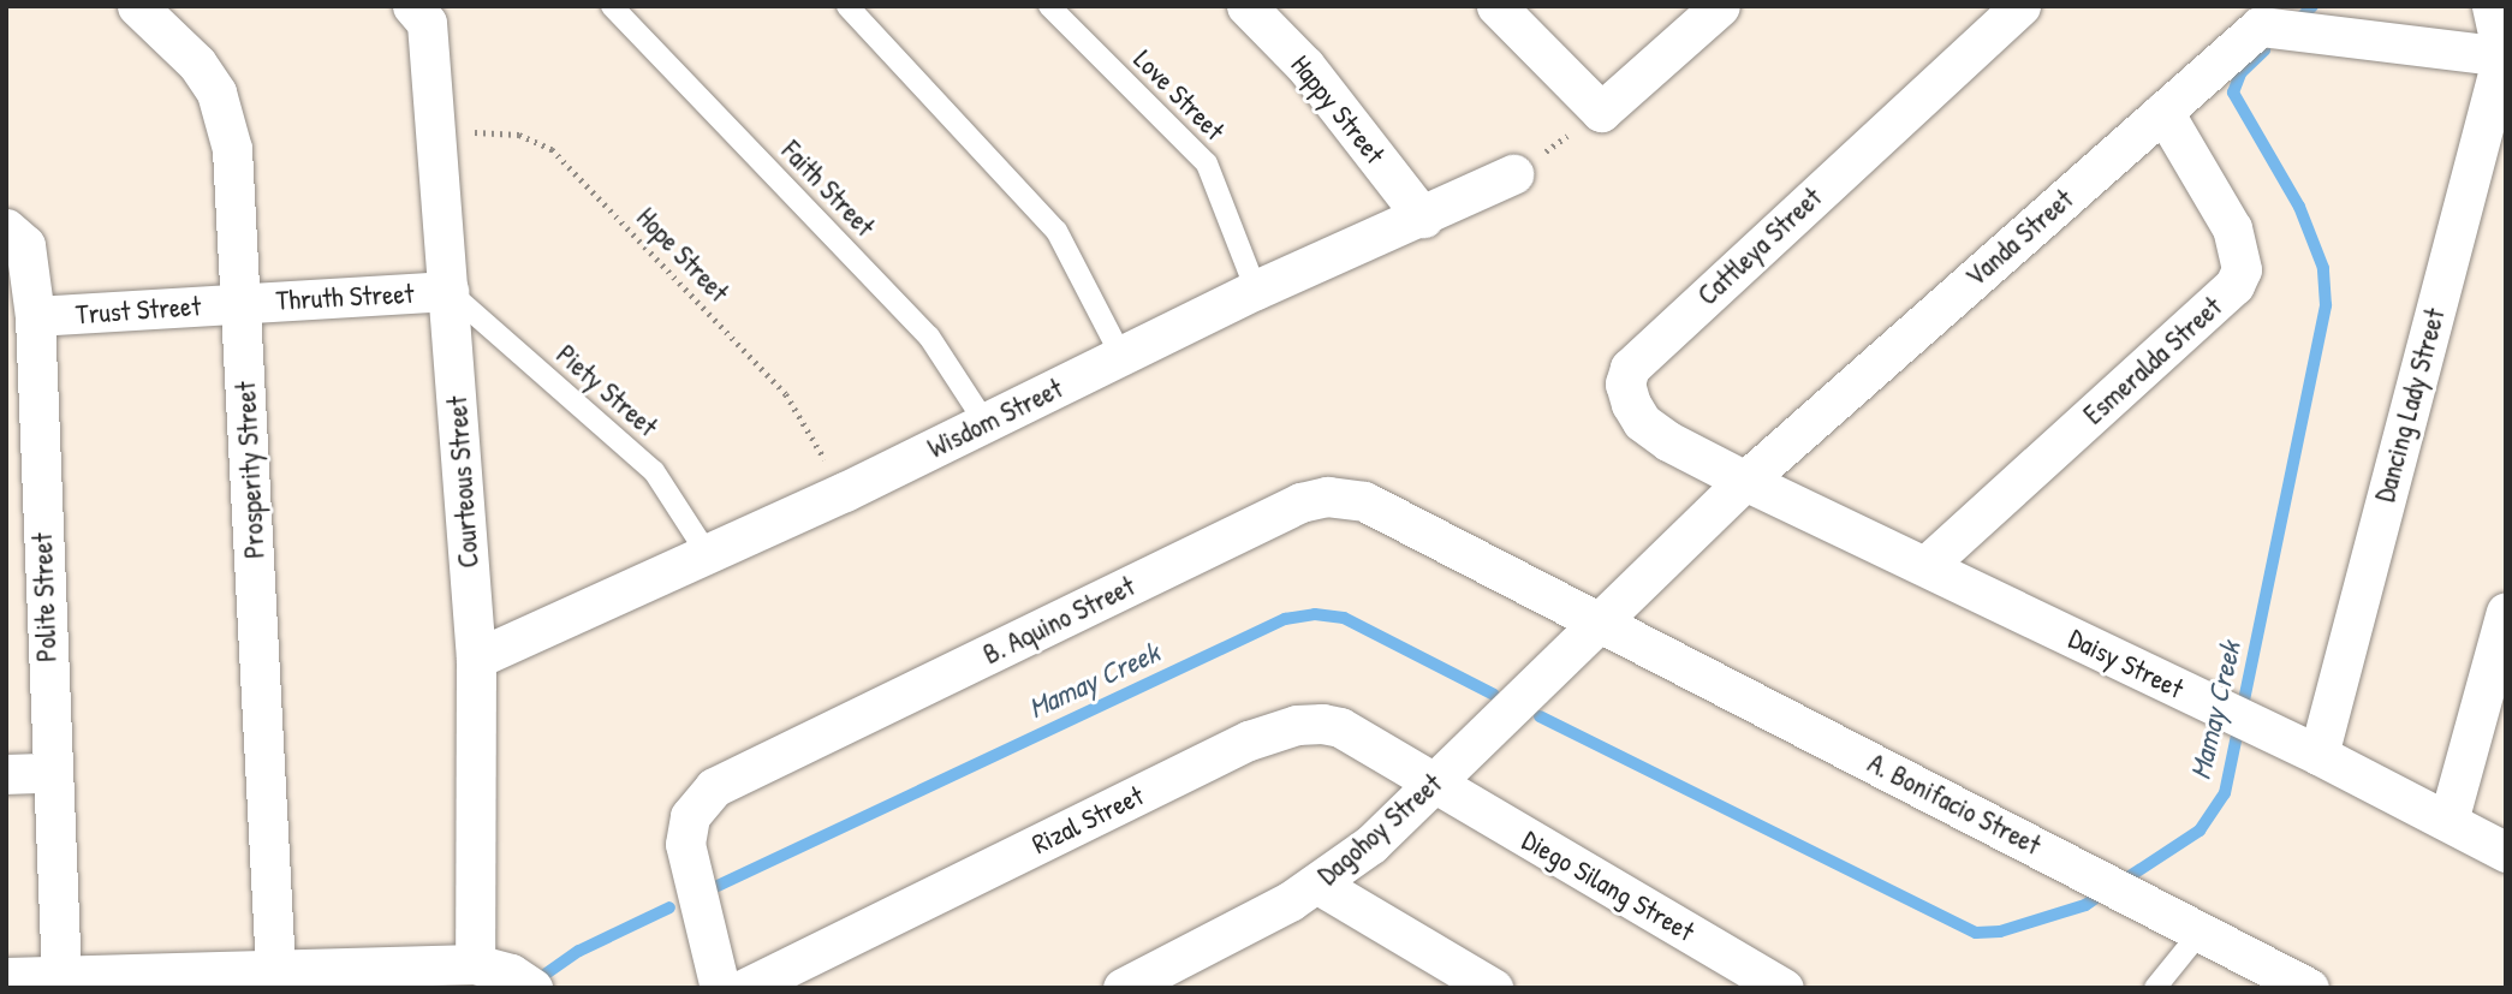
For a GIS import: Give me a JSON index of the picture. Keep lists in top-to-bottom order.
{
  "streets": {
    "street": [
      "Happy Street",
      "Vanda Street",
      "Cattleya Street",
      "Thruth Street",
      "Trust Street",
      "Esmeralda Street",
      "Dancing Lady Street",
      "Wisdom Street",
      "Prosperity Street",
      "Courteous Street",
      "Polite Street",
      "B. Aquino Street",
      "Daisy Street",
      "A. Bonifacio Street",
      "Rizal Street",
      "Dagohoy Street",
      "Diego Silang Street"
    ],
    "lane": ["Love Street", "Faith Street", "Piety Street"],
    "path": ["Hope Street"]
  },
  "crossings": [
    ["Love Street", "Wisdom Street"],
    ["Happy Street", "Wisdom Street"],
    ["Faith Street", "Wisdom Street"],
    ["Vanda Street", "Cattleya Street"],
    ["Vanda Street", "Esmeralda Street"],
    ["Vanda Street", "Dancing Lady Street"],
    ["Vanda Street", "B. Aquino Street"],
    ["Vanda Street", "Daisy Street"],
    ["Vanda Street", "A. Bonifacio Street"],
    ["Vanda Street", "Dagohoy Street"],
    ["Cattleya Street", "Daisy Street"],
    ["Hope Street", "Wisdom Street"],
    ["Hope Street", "Courteous Street"],
    ["Thruth Street", "Trust Street"],
    ["Thruth Street", "Piety Street"],
    ["Thruth Street", "Prosperity Street"],
    ["Thruth Street", "Courteous Street"],
    ["Trust Street", "Prosperity Street"],
    ["Trust Street", "Polite Street"],
    ["Esmeralda Street", "Daisy Street"],
    ["Piety Street", "Wisdom Street"],
    ["Piety Street", "Courteous Street"],
    ["Dancing Lady Street", "Daisy Street"],
    ["Wisdom Street", "Courteous Street"],
    ["B. Aquino Street", "A. Bonifacio Street"],
    ["B. Aquino Street", "Dagohoy Street"],
    ["A. Bonifacio Street", "Dagohoy Street"],
    ["Rizal Street", "Dagohoy Street"],
    ["Rizal Street", "Diego Silang Street"],
    ["Dagohoy Street", "Diego Silang Street"]
  ],
  "water": ["Mamay Creek"]
}
